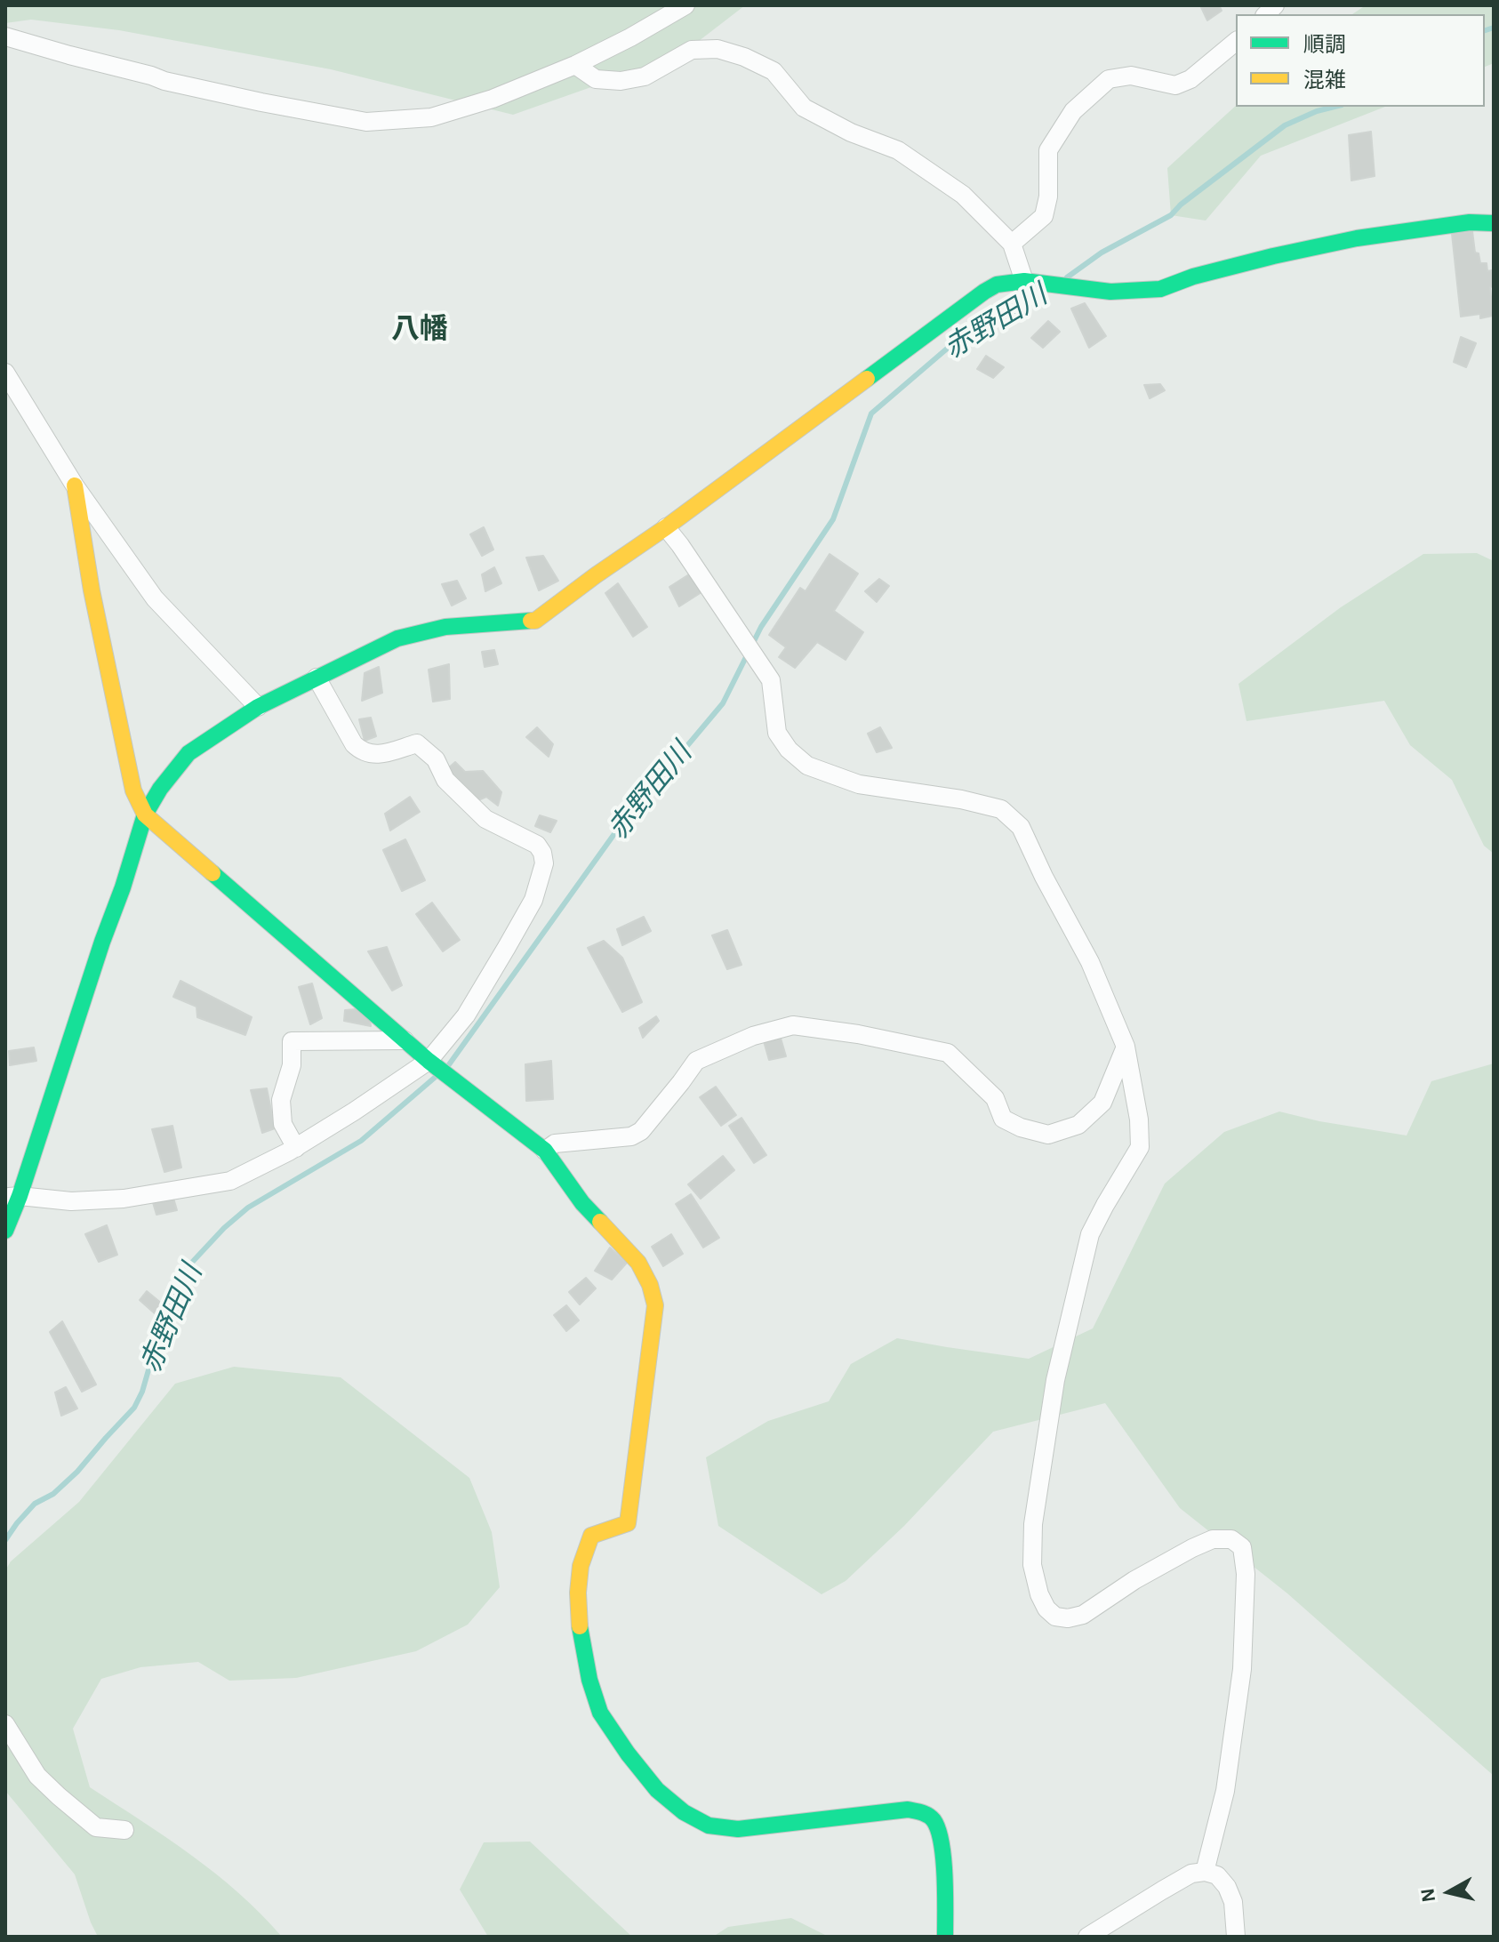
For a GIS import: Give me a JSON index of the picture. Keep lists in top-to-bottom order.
{
  "districts": ["八幡"],
  "water": ["赤野田川"],
  "legend": ["順調", "混雑"],
  "north": "left"
}
